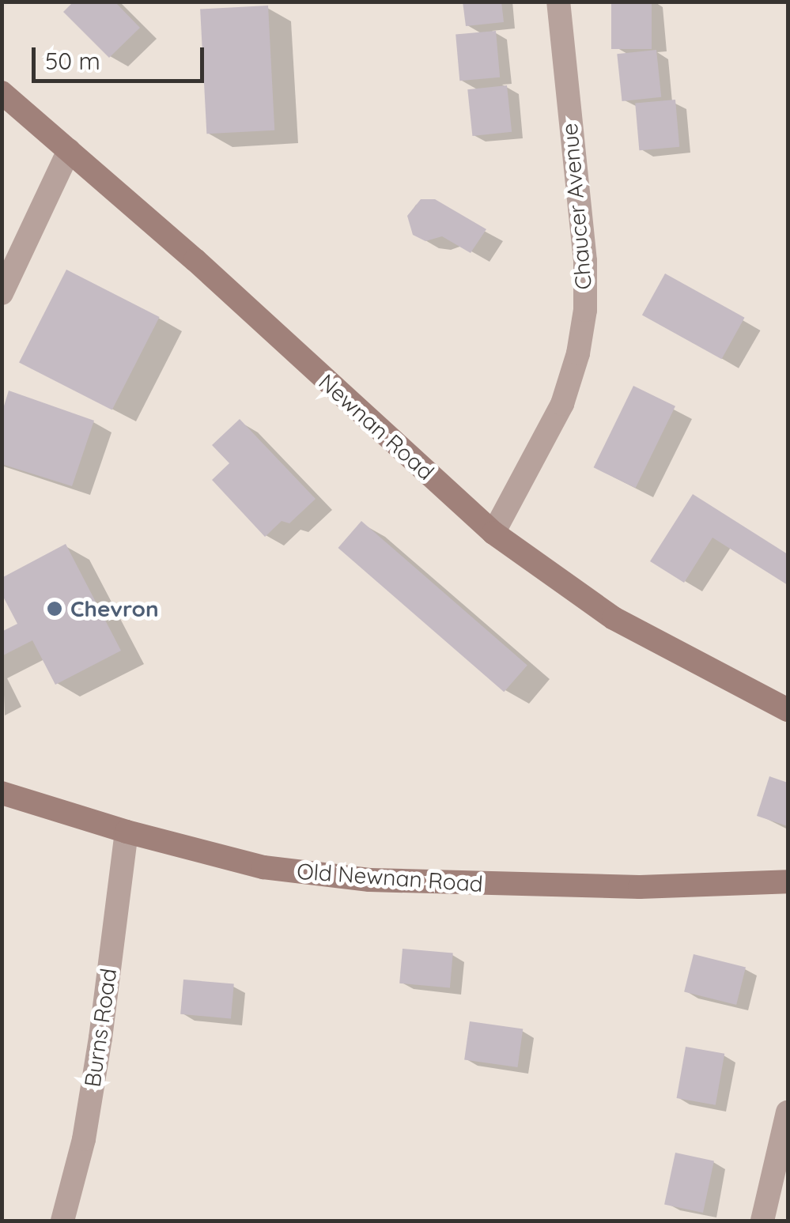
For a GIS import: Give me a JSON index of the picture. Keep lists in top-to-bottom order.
{
  "streets": {
    "main road": ["Newnan Road", "Old Newnan Road"],
    "street": ["Chaucer Avenue", "Burns Road"]
  },
  "crossings": [
    ["Chaucer Avenue", "Newnan Road"],
    ["Old Newnan Road", "Burns Road"]
  ],
  "places": ["Chevron"],
  "scale_bar": "50 m"
}
